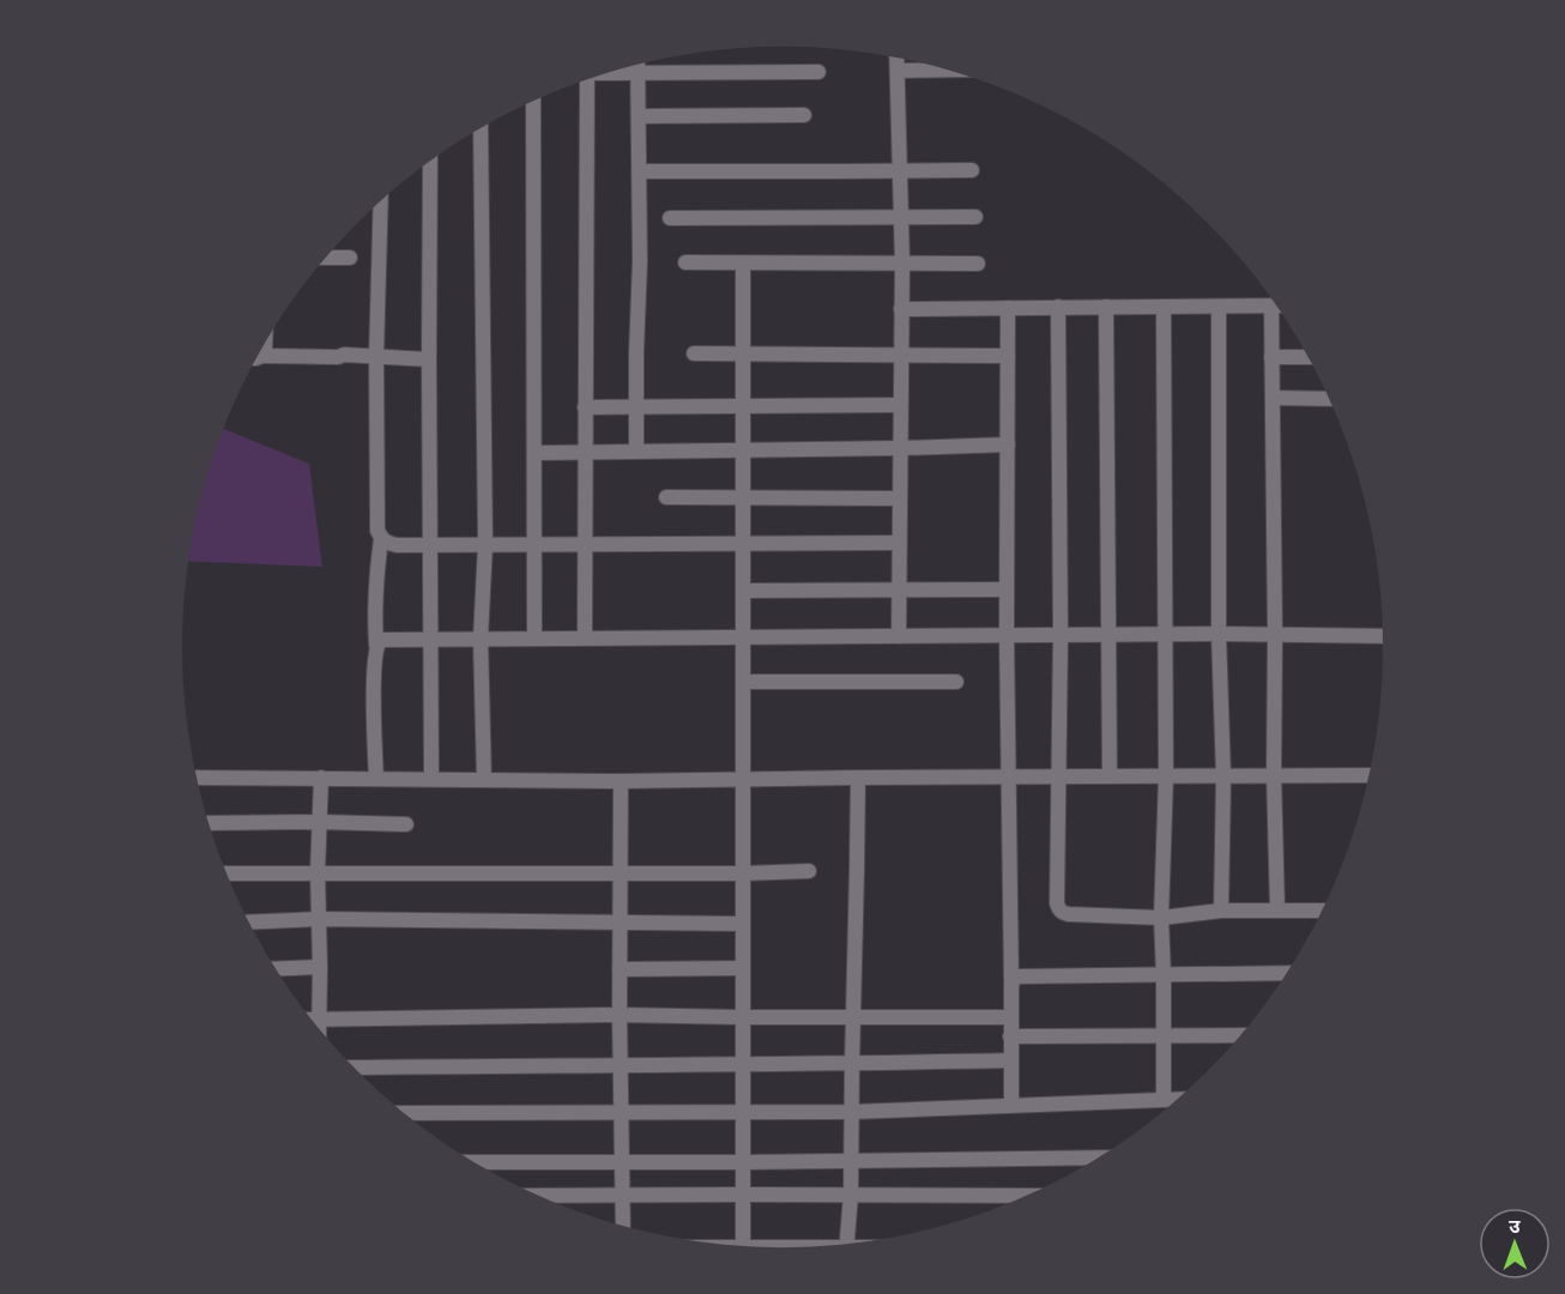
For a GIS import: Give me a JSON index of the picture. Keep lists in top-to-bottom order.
{
  "north": "top"
}
